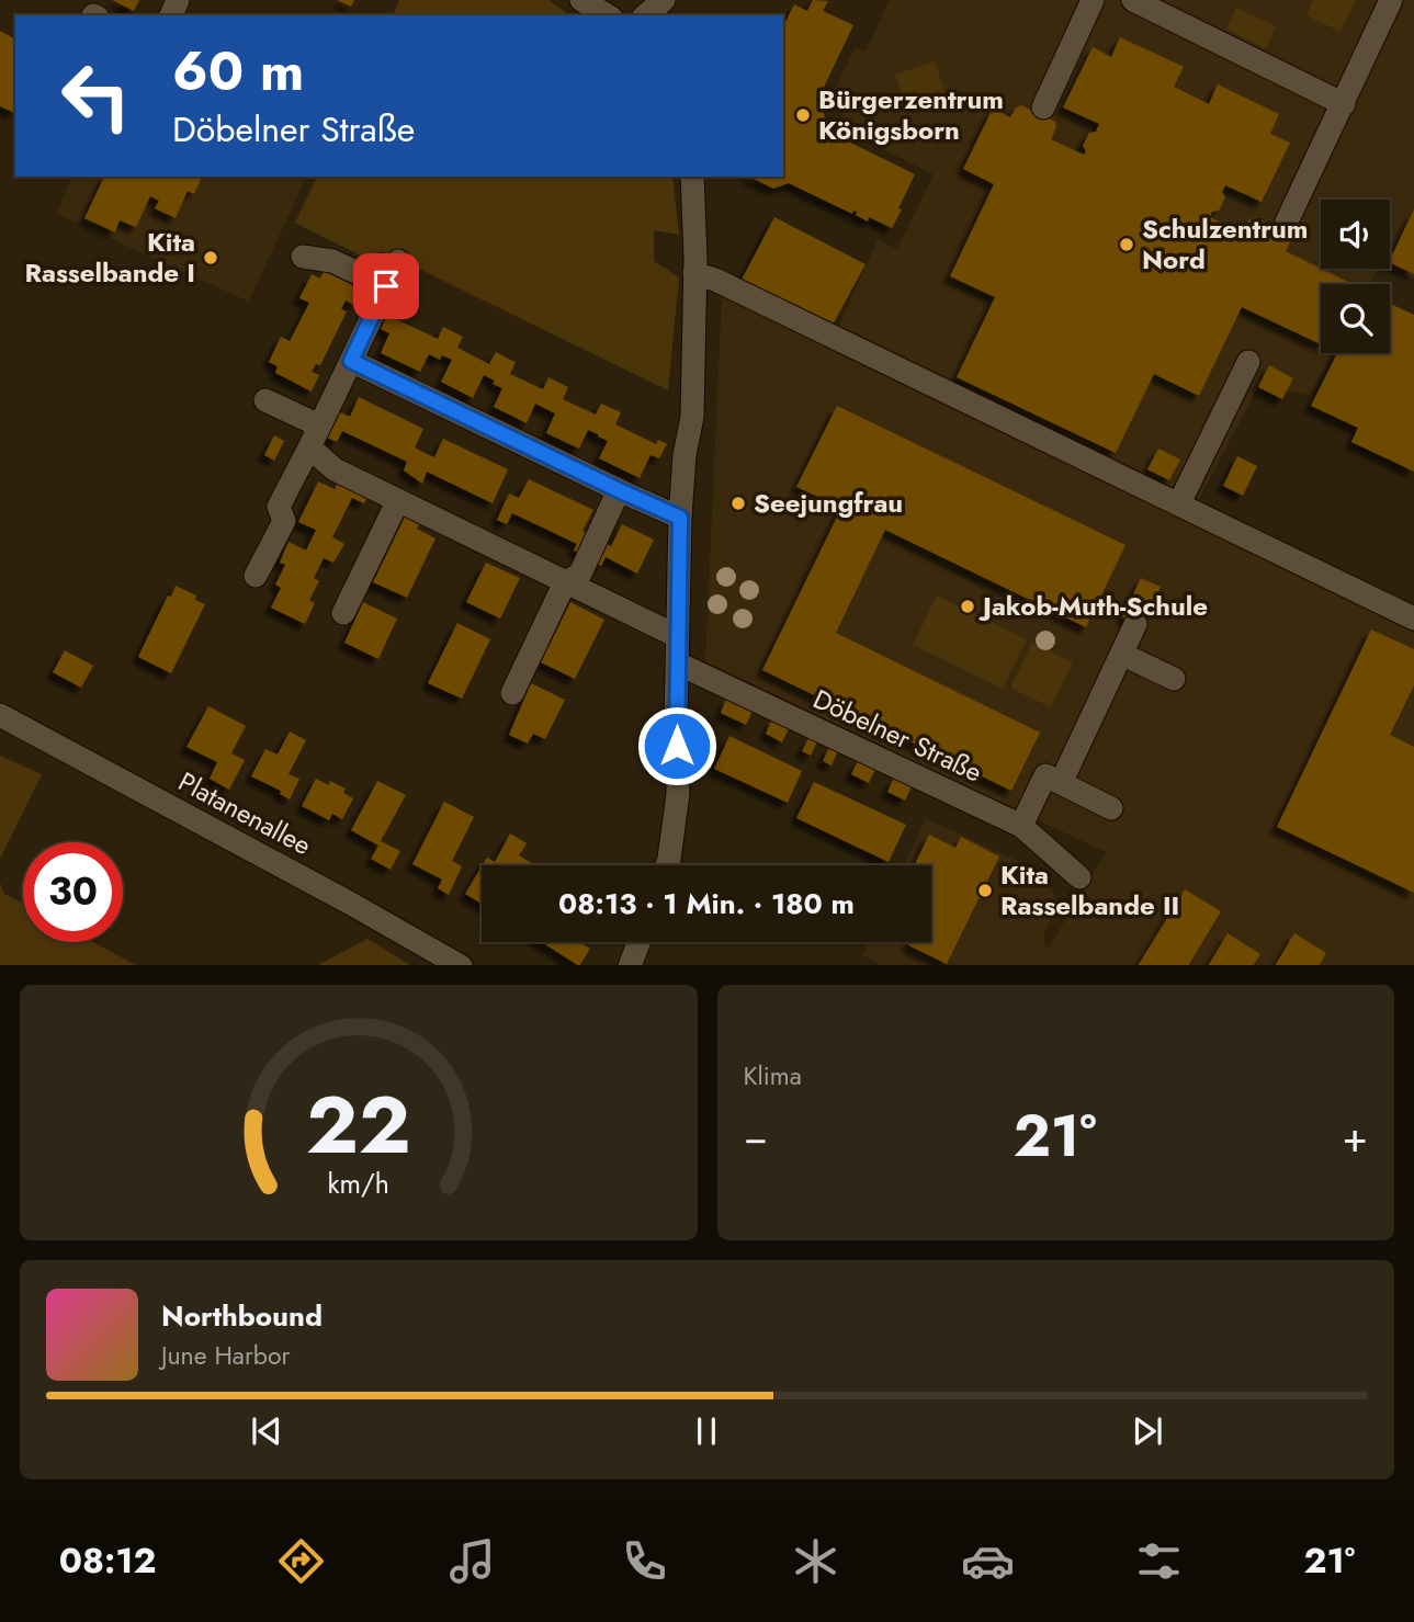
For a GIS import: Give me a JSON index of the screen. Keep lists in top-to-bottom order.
{
  "streets": {
    "street": ["Döbelner Straße", "Platanenallee"]
  },
  "places": [
    "Bürgerzentrum Königsborn",
    "Schulzentrum Nord",
    "Kita Rasselbande I",
    "Seejungfrau",
    "Jakob-Muth-Schule",
    "Kita Rasselbande II"
  ],
  "page": {
    "turn": ["60 m", "Döbelner Straße"],
    "limit": "30",
    "trip": "08:13 · 1 Min. · 180 m",
    "tile": "Klima",
    "heat": ["−", "21°", "+"],
    "song": ["Northbound", "June Harbor"],
    "tabs": ["08:12", "21°"],
    "gauge": ["22", "km/h"]
  }
}
